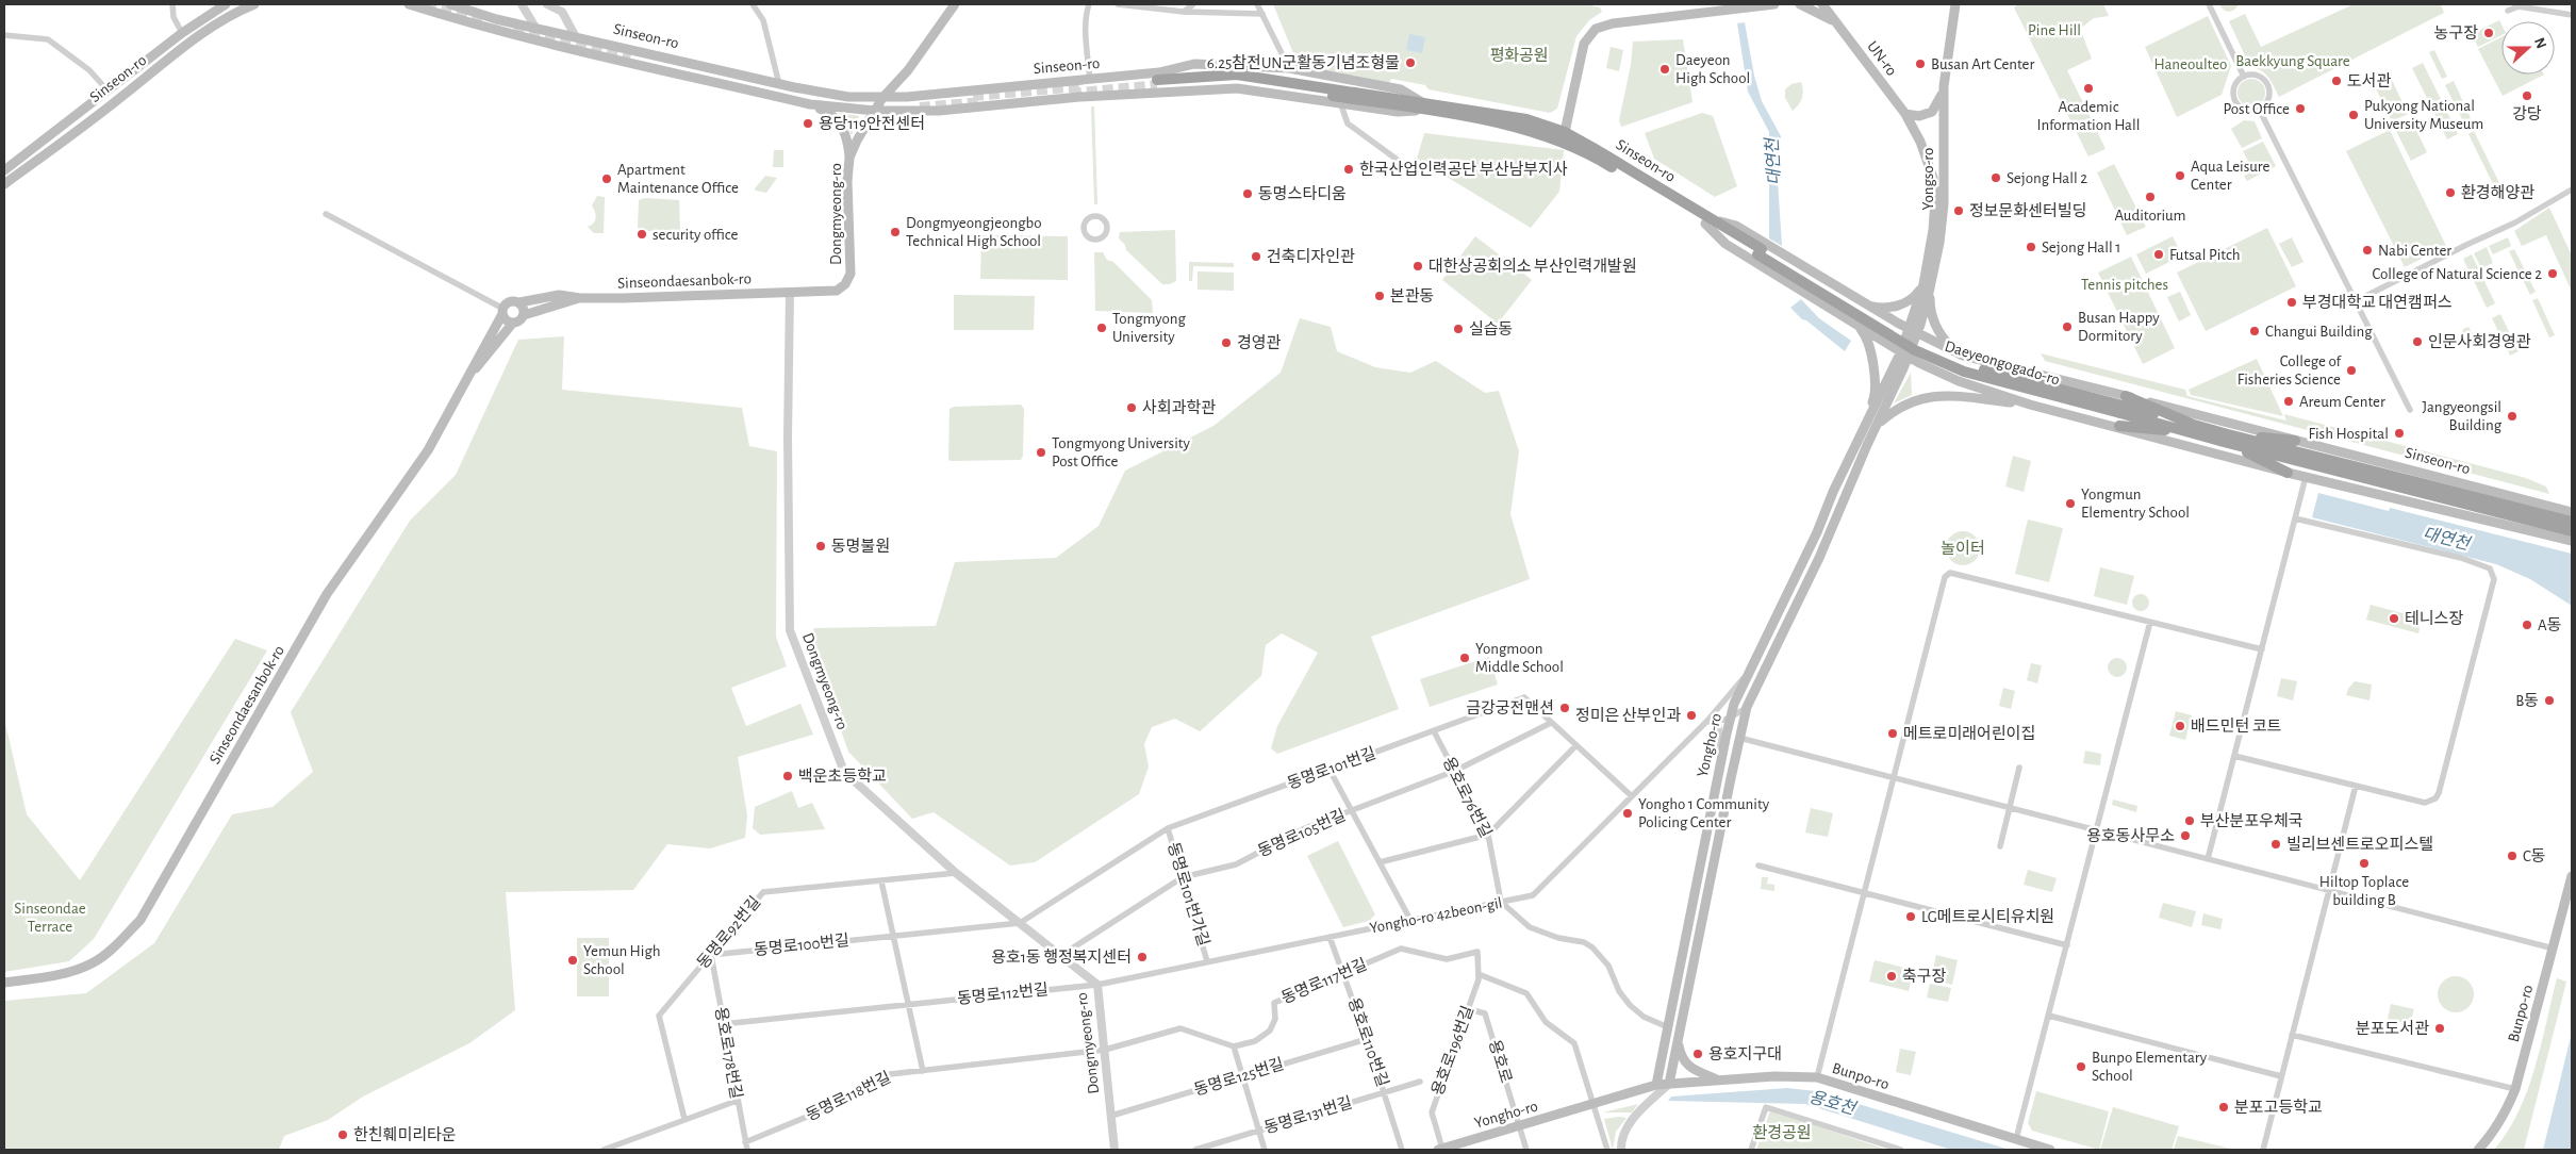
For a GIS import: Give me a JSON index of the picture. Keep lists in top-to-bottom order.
{
  "streets": {
    "highway": ["Sinseon-ro", "Daeyeongogado-ro"],
    "main road": [
      "UN-ro",
      "Yongso-ro",
      "Dongmyeong-ro",
      "Sinseondaesanbok-ro",
      "Yongho-ro",
      "Bunpo-ro"
    ],
    "street": [
      "동명로101번길",
      "용호로76번길",
      "동명로105번길",
      "동명로101번가길",
      "Yongho-ro 42beon-gil",
      "동명로92번길",
      "동명로100번길",
      "동명로117번길",
      "동명로112번길",
      "용호로110번길",
      "용호로196번길",
      "용호로178번길",
      "용호로",
      "동명로125번길",
      "동명로118번길",
      "동명로131번길"
    ]
  },
  "crossings": [
    ["Sinseon-ro", "Yongso-ro"],
    ["Sinseon-ro", "Dongmyeong-ro"],
    ["Sinseon-ro", "Daeyeongogado-ro"],
    ["UN-ro", "Yongso-ro"],
    ["Yongso-ro", "Yongho-ro"],
    ["Dongmyeong-ro", "Sinseondaesanbok-ro"],
    ["Dongmyeong-ro", "동명로101번길"],
    ["Dongmyeong-ro", "동명로105번길"],
    ["Dongmyeong-ro", "Yongho-ro 42beon-gil"],
    ["Dongmyeong-ro", "동명로92번길"],
    ["Dongmyeong-ro", "동명로100번길"],
    ["Dongmyeong-ro", "동명로112번길"],
    ["Dongmyeong-ro", "동명로125번길"],
    ["Dongmyeong-ro", "동명로118번길"],
    ["Yongho-ro", "Yongho-ro 42beon-gil"],
    ["Yongho-ro", "Bunpo-ro"],
    ["Yongho-ro", "용호로196번길"],
    ["Yongho-ro", "용호로"],
    ["동명로101번길", "용호로76번길"],
    ["동명로101번길", "동명로105번길"],
    ["동명로101번길", "동명로101번가길"],
    ["동명로101번길", "Yongho-ro 42beon-gil"],
    ["동명로101번길", "동명로100번길"],
    ["용호로76번길", "동명로105번길"],
    ["용호로76번길", "Yongho-ro 42beon-gil"],
    ["동명로105번길", "동명로101번가길"],
    ["동명로101번가길", "Yongho-ro 42beon-gil"],
    ["Yongho-ro 42beon-gil", "동명로112번길"],
    ["Yongho-ro 42beon-gil", "용호로110번길"],
    ["동명로92번길", "동명로100번길"],
    ["동명로92번길", "용호로178번길"],
    ["동명로100번길", "용호로178번길"],
    ["동명로117번길", "용호로110번길"],
    ["동명로117번길", "용호로196번길"],
    ["동명로112번길", "용호로178번길"],
    ["용호로110번길", "동명로125번길"],
    ["용호로110번길", "동명로131번길"],
    ["용호로196번길", "용호로"],
    ["용호로178번길", "동명로118번길"]
  ],
  "water": ["대연천", "용호천"],
  "parks": [
    "Pine Hill",
    "평화공원",
    "Baekkyung Square",
    "Haneoulteo",
    "Tennis pitches",
    "놀이터",
    "Sinseondae Terrace",
    "환경공원"
  ],
  "places": [
    "농구장",
    "6.25참전UN군활동기념조형물",
    "Busan Art Center",
    "Daeyeon High School",
    "도서관",
    "Academic Information Hall",
    "강당",
    "Post Office",
    "Pukyong National University Museum",
    "용당119안전센터",
    "한국산업인력공단 부산남부지사",
    "Aqua Leisure Center",
    "Sejong Hall 2",
    "Apartment Maintenance Office",
    "환경해양관",
    "동명스타디움",
    "Auditorium",
    "정보문화센터빌딩",
    "Dongmyeongjeongbo Technical High School",
    "security office",
    "Sejong Hall 1",
    "Nabi Center",
    "Futsal Pitch",
    "건축디자인관",
    "대한상공회의소 부산인력개발원",
    "College of Natural Science 2",
    "본관동",
    "부경대학교 대연캠퍼스",
    "Busan Happy Dormitory",
    "Tongmyong University",
    "실습동",
    "Changui Building",
    "인문사회경영관",
    "경영관",
    "College of Fisheries Science",
    "Areum Center",
    "사회과학관",
    "Jangyeongsil Building",
    "Fish Hospital",
    "Tongmyong University Post Office",
    "Yongmun Elementry School",
    "동명불원",
    "테니스장",
    "A동",
    "Yongmoon Middle School",
    "B동",
    "금강궁전맨션",
    "정미은 산부인과",
    "배드민턴 코트",
    "메트로미래어린이집",
    "백운초등학교",
    "Yongho 1 Community Policing Center",
    "부산분포우체국",
    "용호동사무소",
    "빌리브센트로오피스텔",
    "C동",
    "Hiltop Toplace building B",
    "LG메트로시티유치원",
    "용호1동 행정복지센터",
    "Yemun High School",
    "축구장",
    "분포도서관",
    "용호지구대",
    "Bunpo Elementary School",
    "분포고등학교",
    "한친훼미리타운"
  ],
  "north": "right"
}
